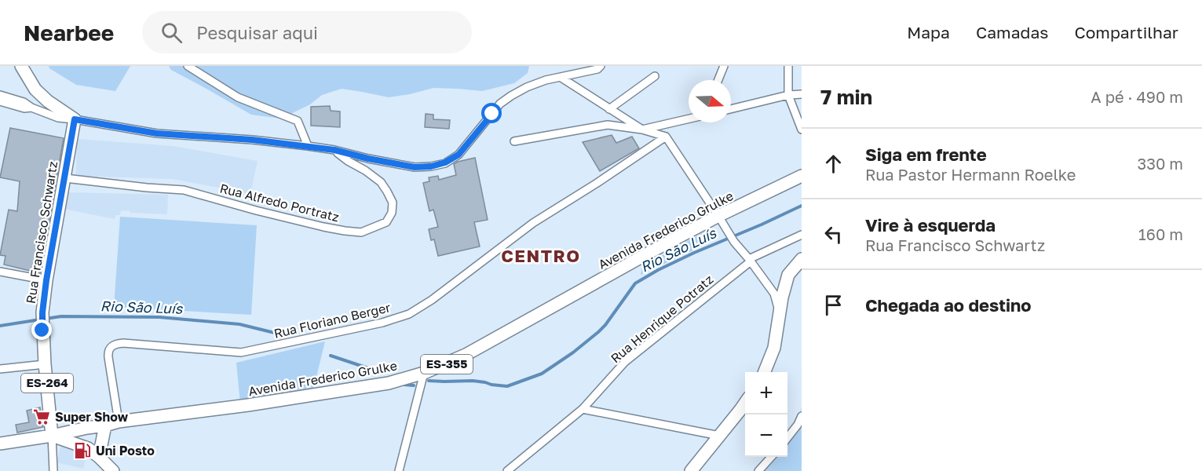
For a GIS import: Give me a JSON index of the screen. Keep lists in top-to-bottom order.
{
  "streets": {
    "main road": [
      "Avenida Frederico Grulke",
      "Rua Francisco Schwartz",
      "ES-355",
      "ES-264"
    ],
    "street": ["Rua Alfredo Portratz", "Rua Henrique Potratz", "Rua Floriano Berger"]
  },
  "crossings": [
    ["Rua Alfredo Portratz", "Rua Francisco Schwartz"],
    ["Avenida Frederico Grulke", "Rua Francisco Schwartz"],
    ["Avenida Frederico Grulke", "Rua Floriano Berger"]
  ],
  "districts": ["CENTRO"],
  "water": ["Rio São Luís"],
  "places": {
    "supermarket": ["Super Show"],
    "fuel station": ["Uni Posto"]
  },
  "north": "right",
  "page": {
    "header": "Nearbee",
    "search": "Pesquisar aqui",
    "nav": ["Mapa", "Camadas", "Compartilhar"],
    "heading": ["7 min", "A pé · 490 m"],
    "list": [
      ["Siga em frente", "Rua Pastor Hermann Roelke", "330 m"],
      ["Vire à esquerda", "Rua Francisco Schwartz", "160 m"],
      "Chegada ao destino"
    ],
    "map_buttons": ["+", "−"]
  }
}
